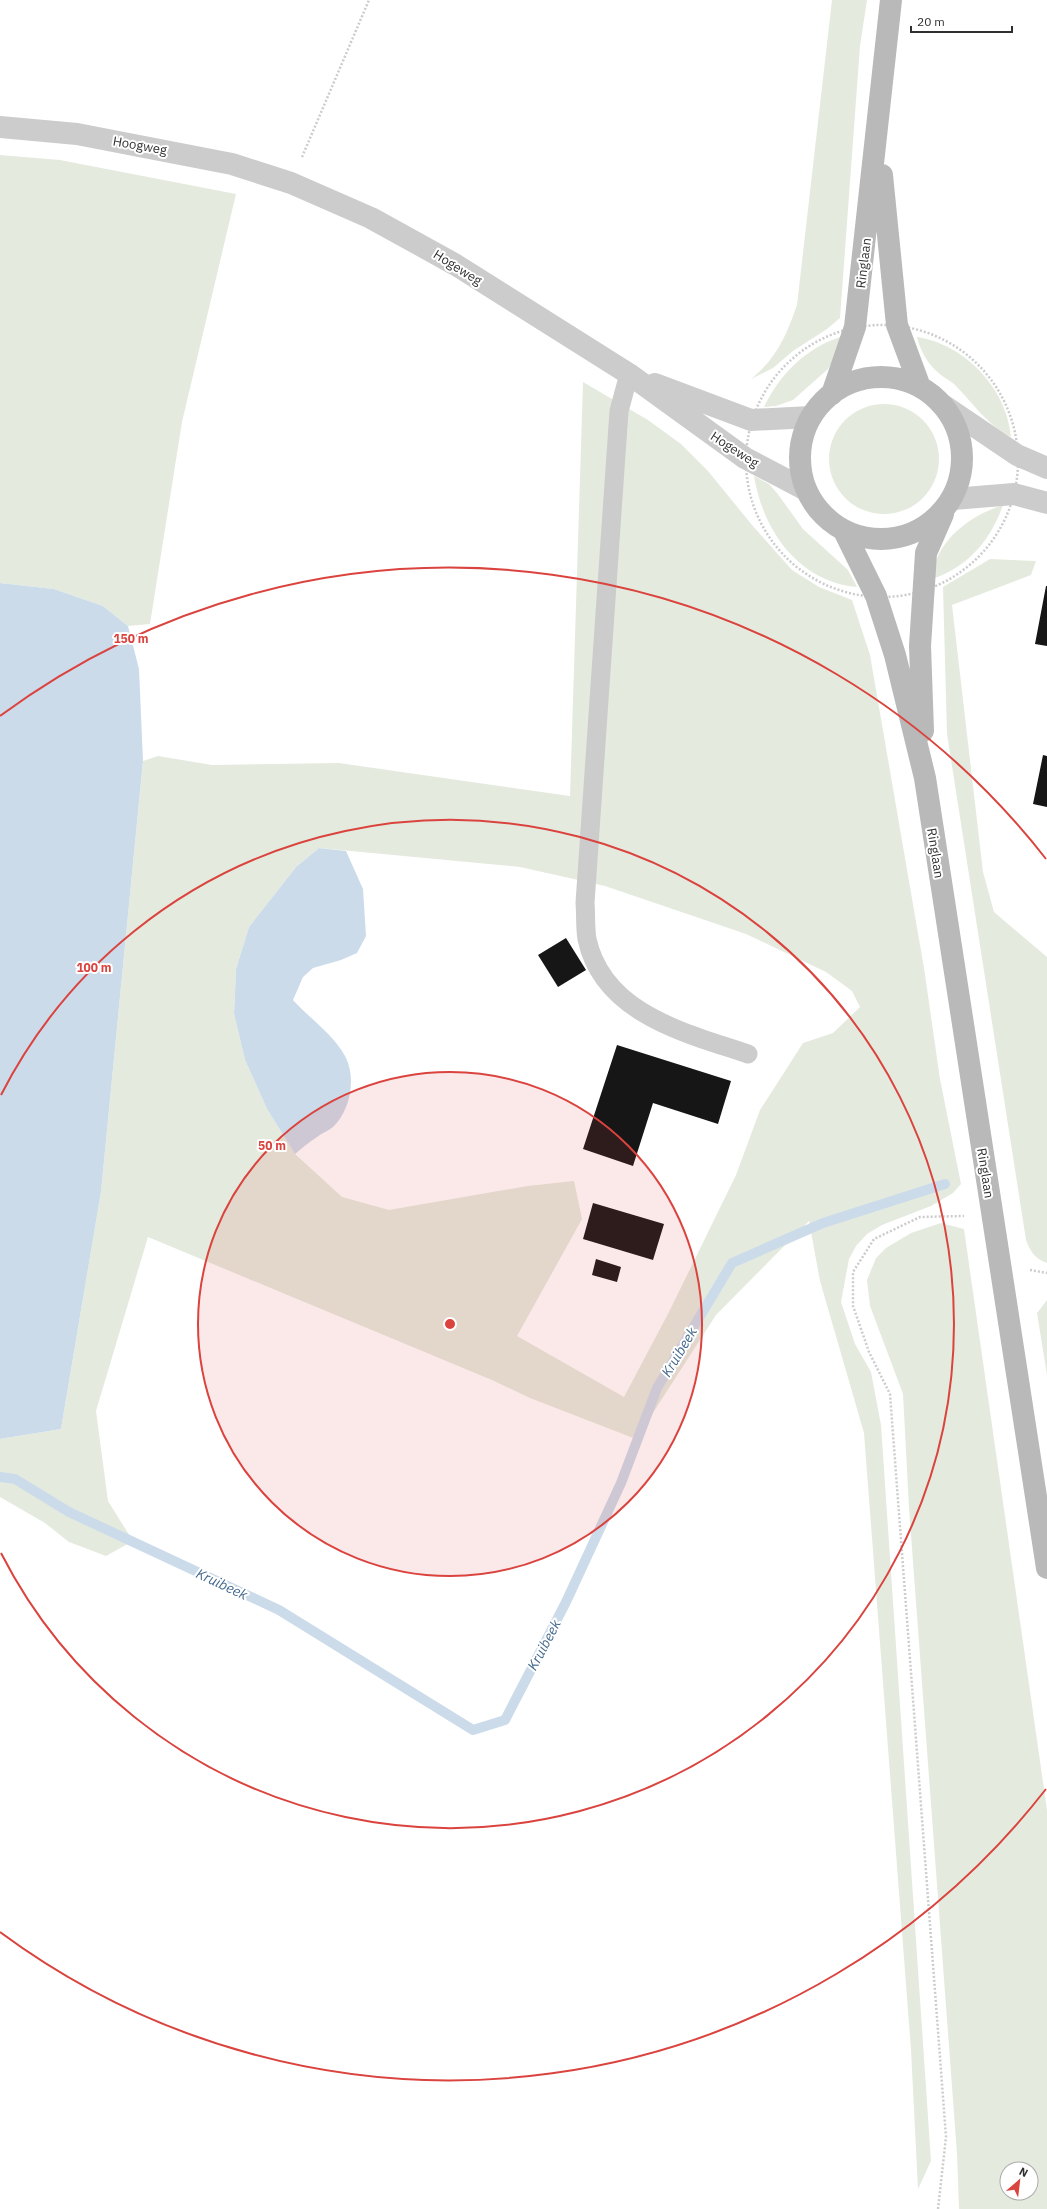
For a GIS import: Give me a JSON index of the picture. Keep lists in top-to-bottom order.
{
  "streets": {
    "main road": ["Ringlaan"],
    "street": ["Hoogweg", "Hogeweg"]
  },
  "crossings": [
    ["Hoogweg", "Hogeweg"],
    ["Ringlaan", "Hogeweg"]
  ],
  "water": ["Kruibeek"],
  "scale_bar": "20 m",
  "north": "top right",
  "rings": ["150 m", "100 m", "50 m"]
}
